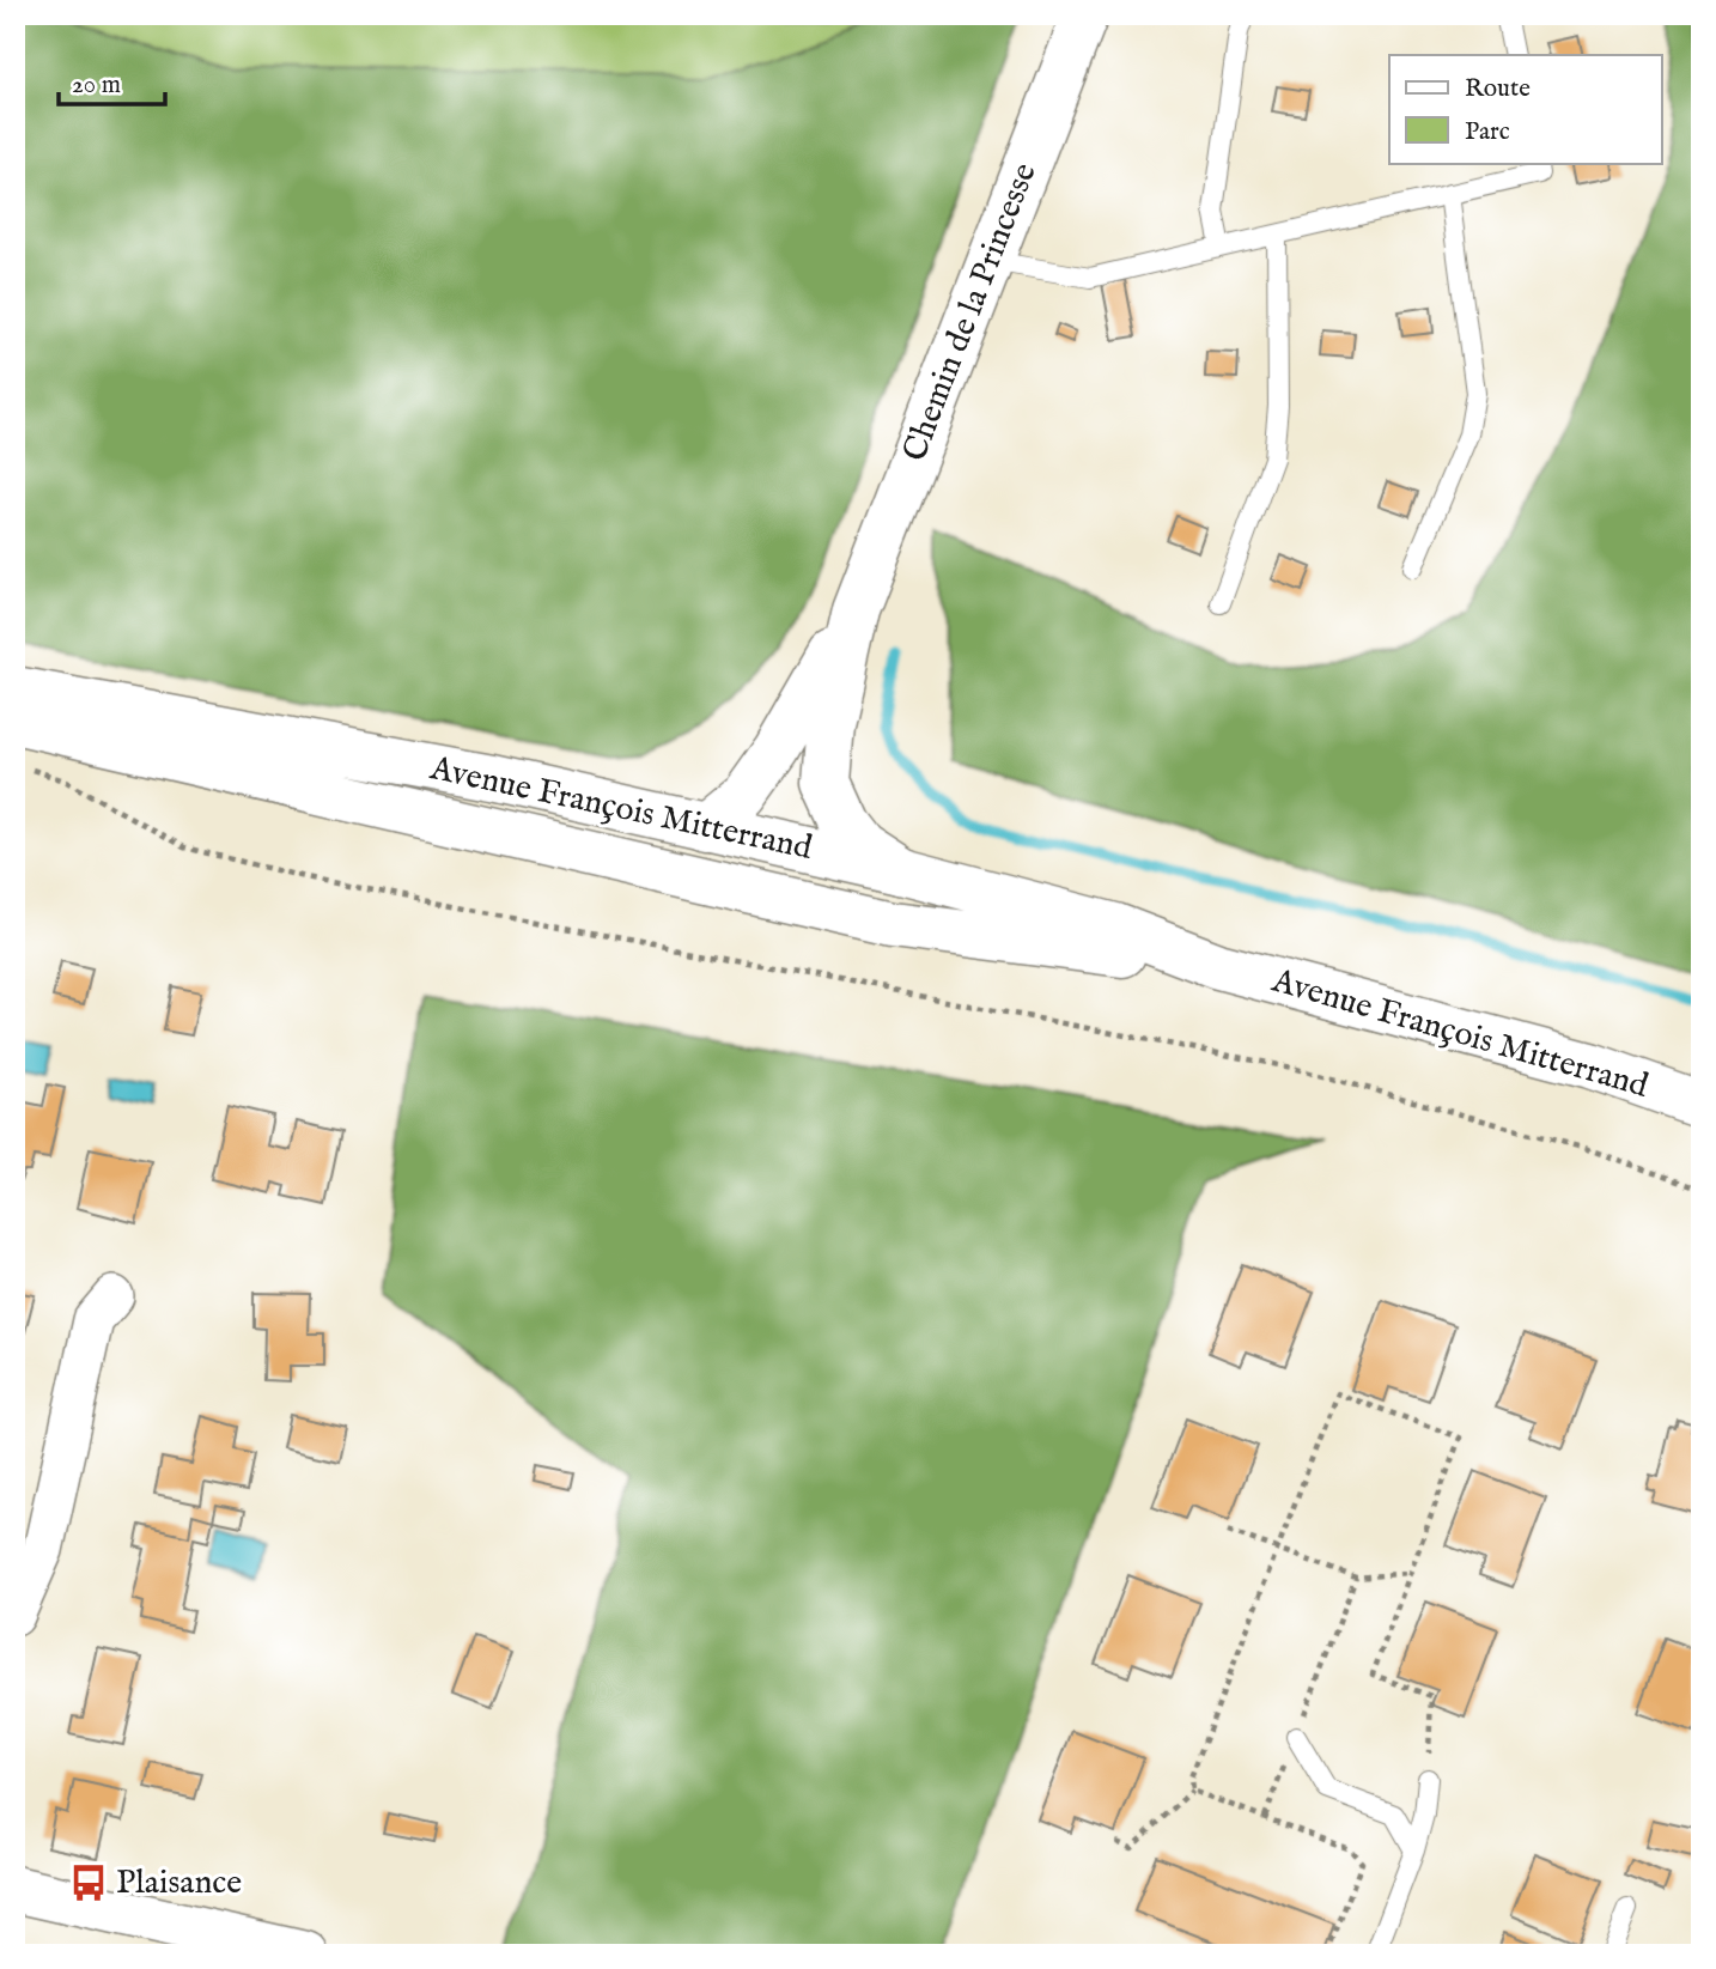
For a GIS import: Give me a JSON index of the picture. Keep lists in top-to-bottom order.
{
  "streets": {
    "main road": ["Chemin de la Princesse", "Avenue François Mitterrand"]
  },
  "crossings": [
    ["Chemin de la Princesse", "Avenue François Mitterrand"]
  ],
  "places": {
    "bus stop": ["Plaisance"]
  },
  "legend": ["Route", "Parc"],
  "scale_bar": "20 m"
}
